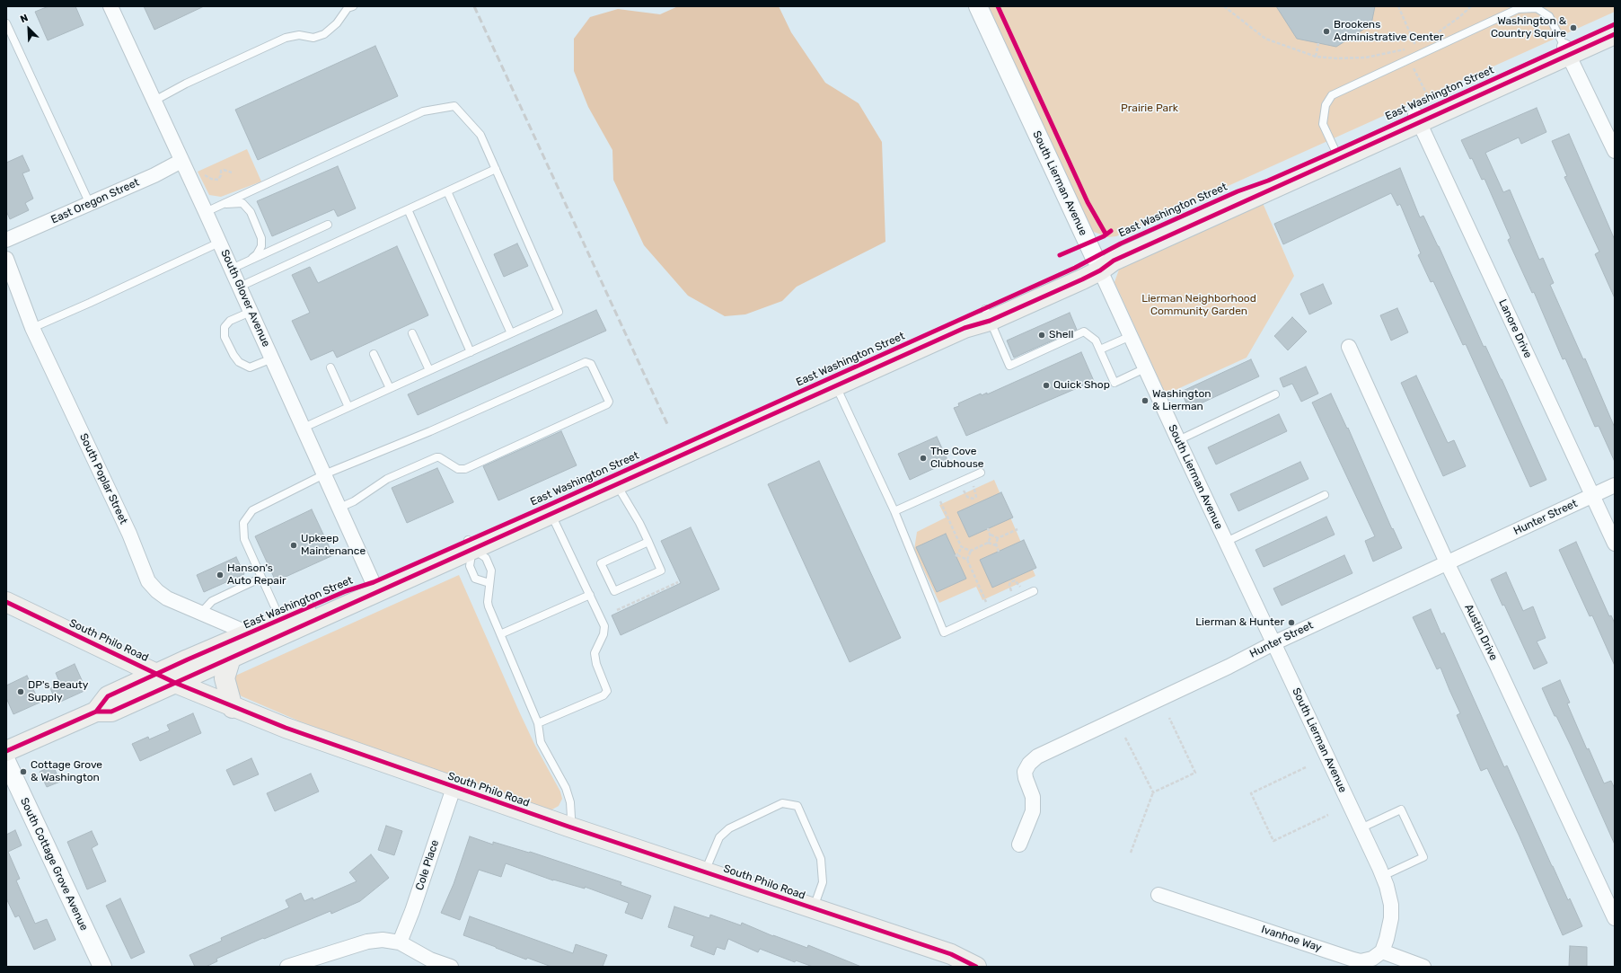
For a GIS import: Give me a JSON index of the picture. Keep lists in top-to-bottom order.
{
  "streets": {
    "main road": ["East Washington Street", "South Philo Road"],
    "street": [
      "South Lierman Avenue",
      "East Oregon Street",
      "South Glover Avenue",
      "Lanore Drive",
      "South Poplar Street",
      "Hunter Street",
      "Austin Drive",
      "South Cottage Grove Avenue",
      "Cole Place",
      "Ivanhoe Way"
    ]
  },
  "crossings": [
    ["East Washington Street", "South Lierman Avenue"],
    ["East Washington Street", "South Glover Avenue"],
    ["East Washington Street", "Lanore Drive"],
    ["East Washington Street", "South Poplar Street"],
    ["East Washington Street", "South Philo Road"],
    ["South Lierman Avenue", "Hunter Street"],
    ["South Lierman Avenue", "Ivanhoe Way"],
    ["East Oregon Street", "South Glover Avenue"],
    ["Lanore Drive", "Hunter Street"],
    ["Hunter Street", "Austin Drive"],
    ["South Philo Road", "Cole Place"]
  ],
  "parks": ["Prairie Park", "Lierman Neighborhood Community Garden"],
  "places": [
    "Washington & Country Squire",
    "Brookens Administrative Center",
    "Shell",
    "Quick Shop",
    "Washington & Lierman",
    "The Cove Clubhouse",
    "Upkeep Maintenance",
    "Hanson's Auto Repair",
    "Lierman & Hunter",
    "DP's Beauty Supply",
    "Cottage Grove & Washington"
  ],
  "north": "top left"
}
